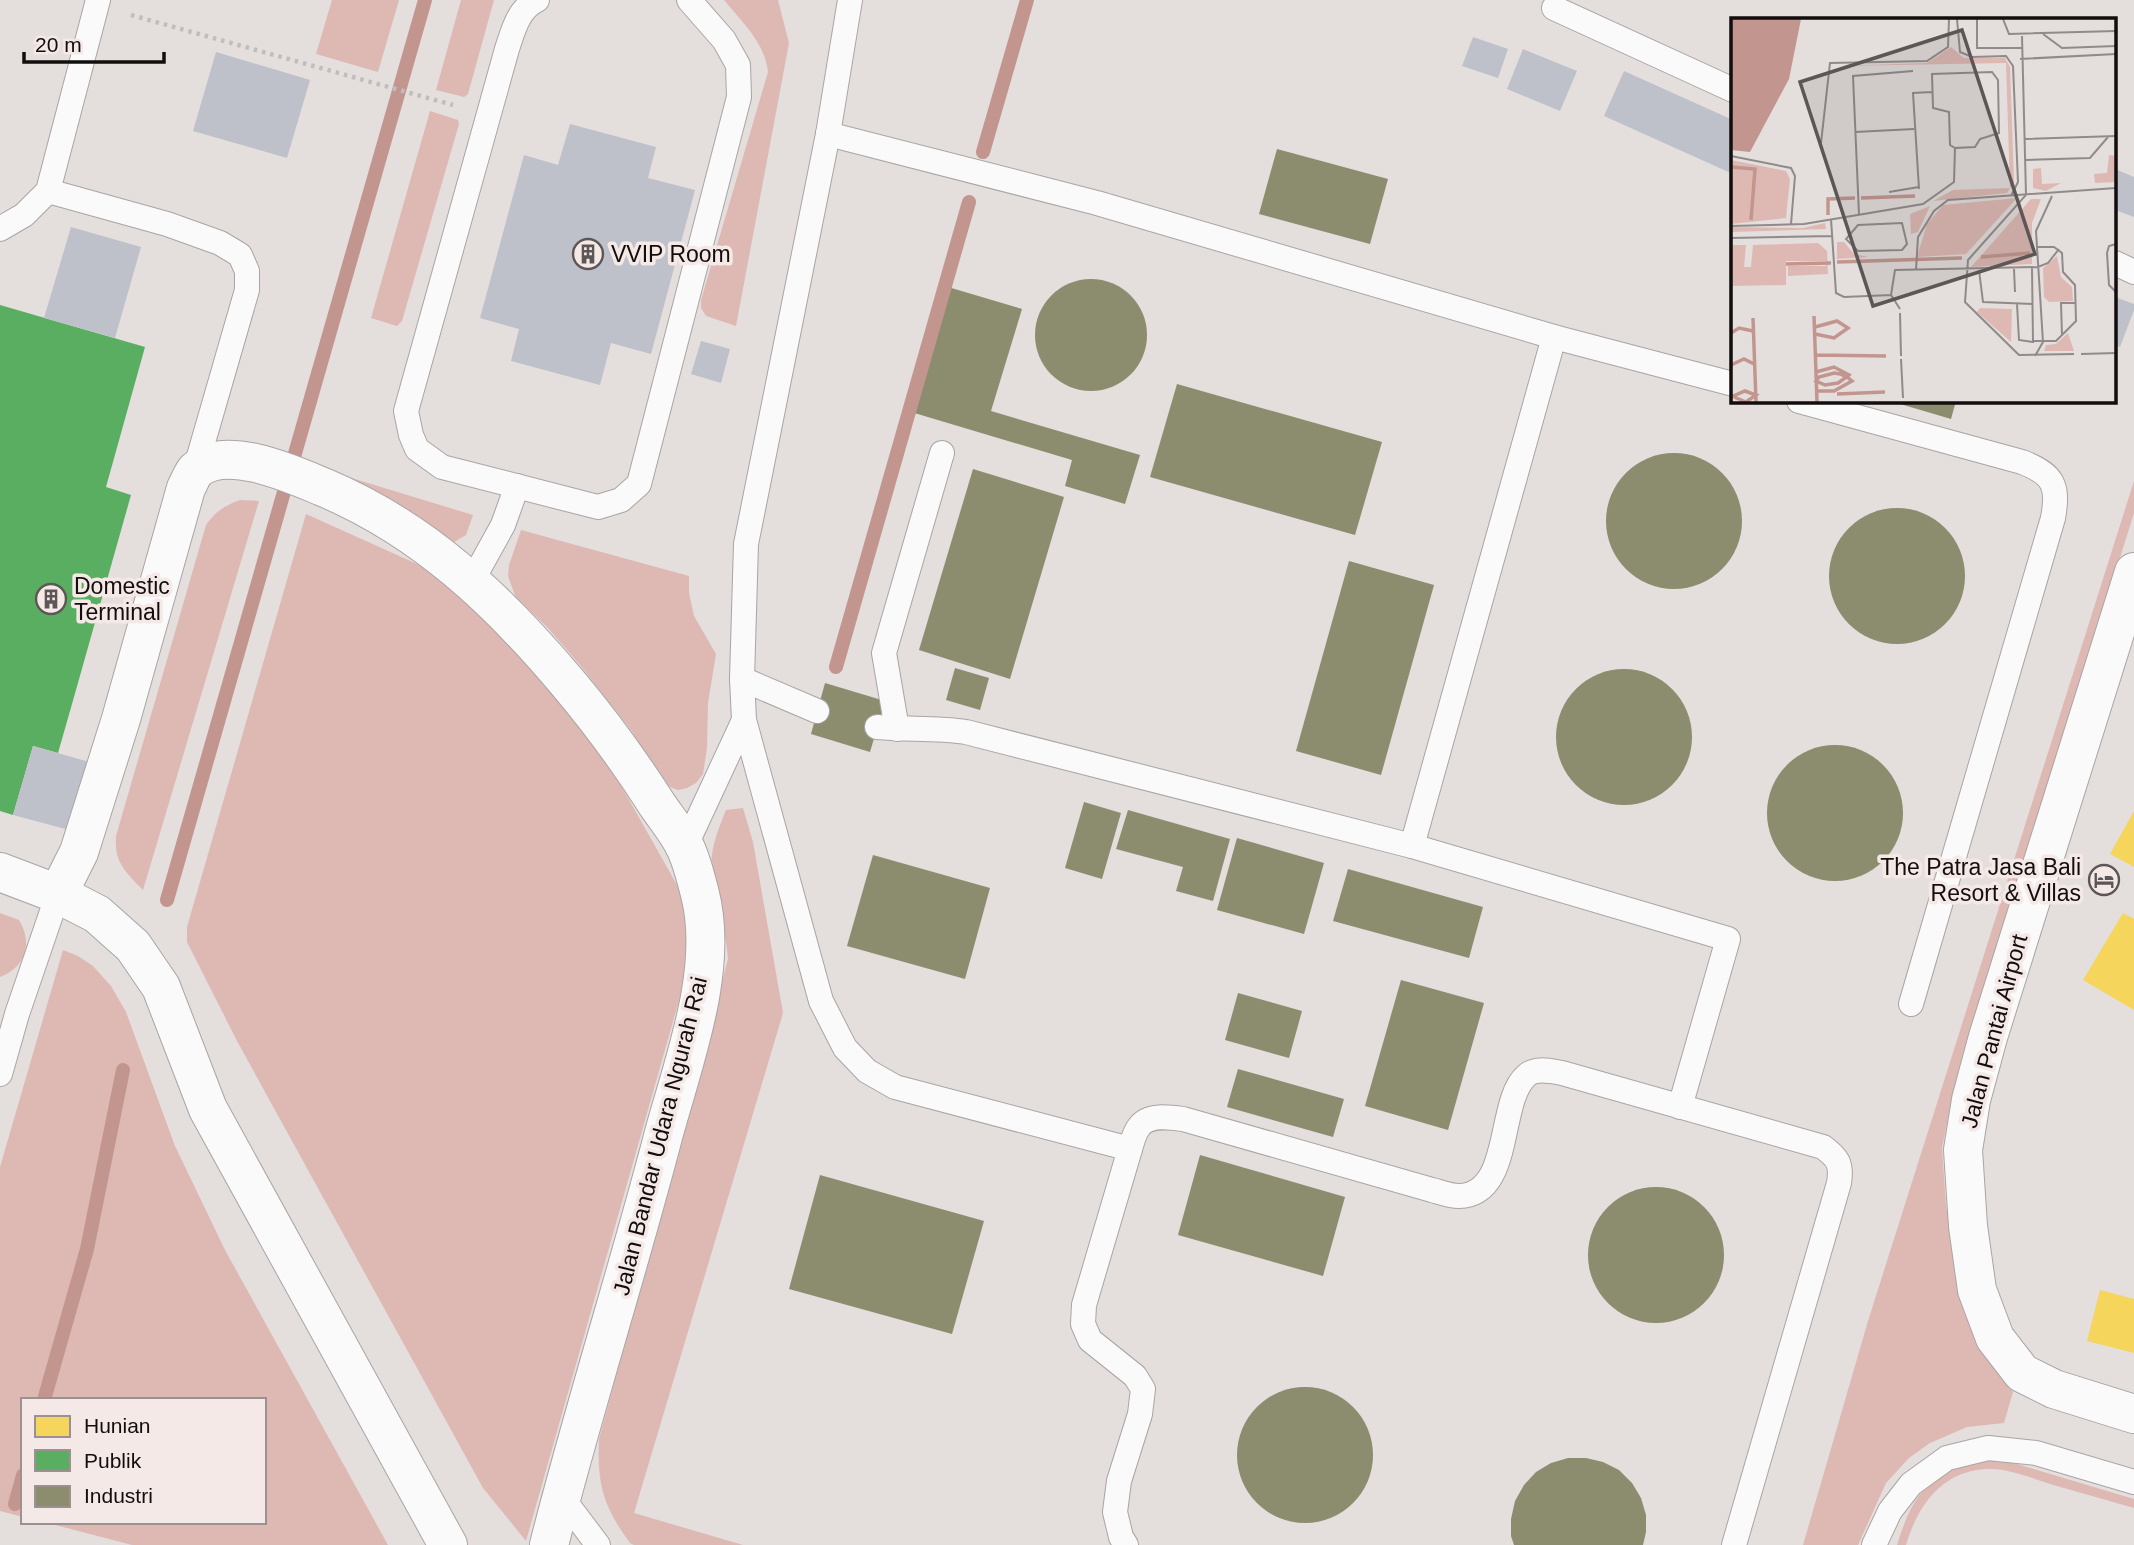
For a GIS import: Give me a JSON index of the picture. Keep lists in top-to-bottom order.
{
  "streets": {
    "street": ["Jalan Pantai Airport", "Jalan Bandar Udara Ngurah Rai"]
  },
  "places": {
    "building": ["VVIP Room", "Domestic Terminal"],
    "hotel": ["The Patra Jasa Bali Resort & Villas"]
  },
  "legend": ["Hunian", "Publik", "Industri"],
  "scale_bar": "20 m"
}
